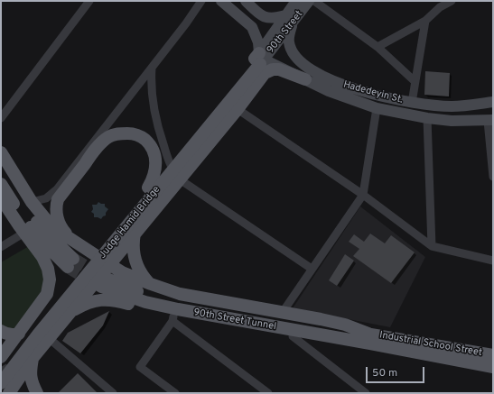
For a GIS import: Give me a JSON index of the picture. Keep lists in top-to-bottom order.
{
  "streets": {
    "main road": ["Judge Hamid Bridge", "90th Street Tunnel", "Industrial School Street"],
    "street": ["90th Street", "Hadedeyin St."]
  },
  "crossings": [
    ["90th Street", "Hadedeyin St."],
    ["90th Street", "Judge Hamid Bridge"],
    ["Hadedeyin St.", "Judge Hamid Bridge"],
    ["90th Street Tunnel", "Industrial School Street"]
  ],
  "scale_bar": "50 m"
}
